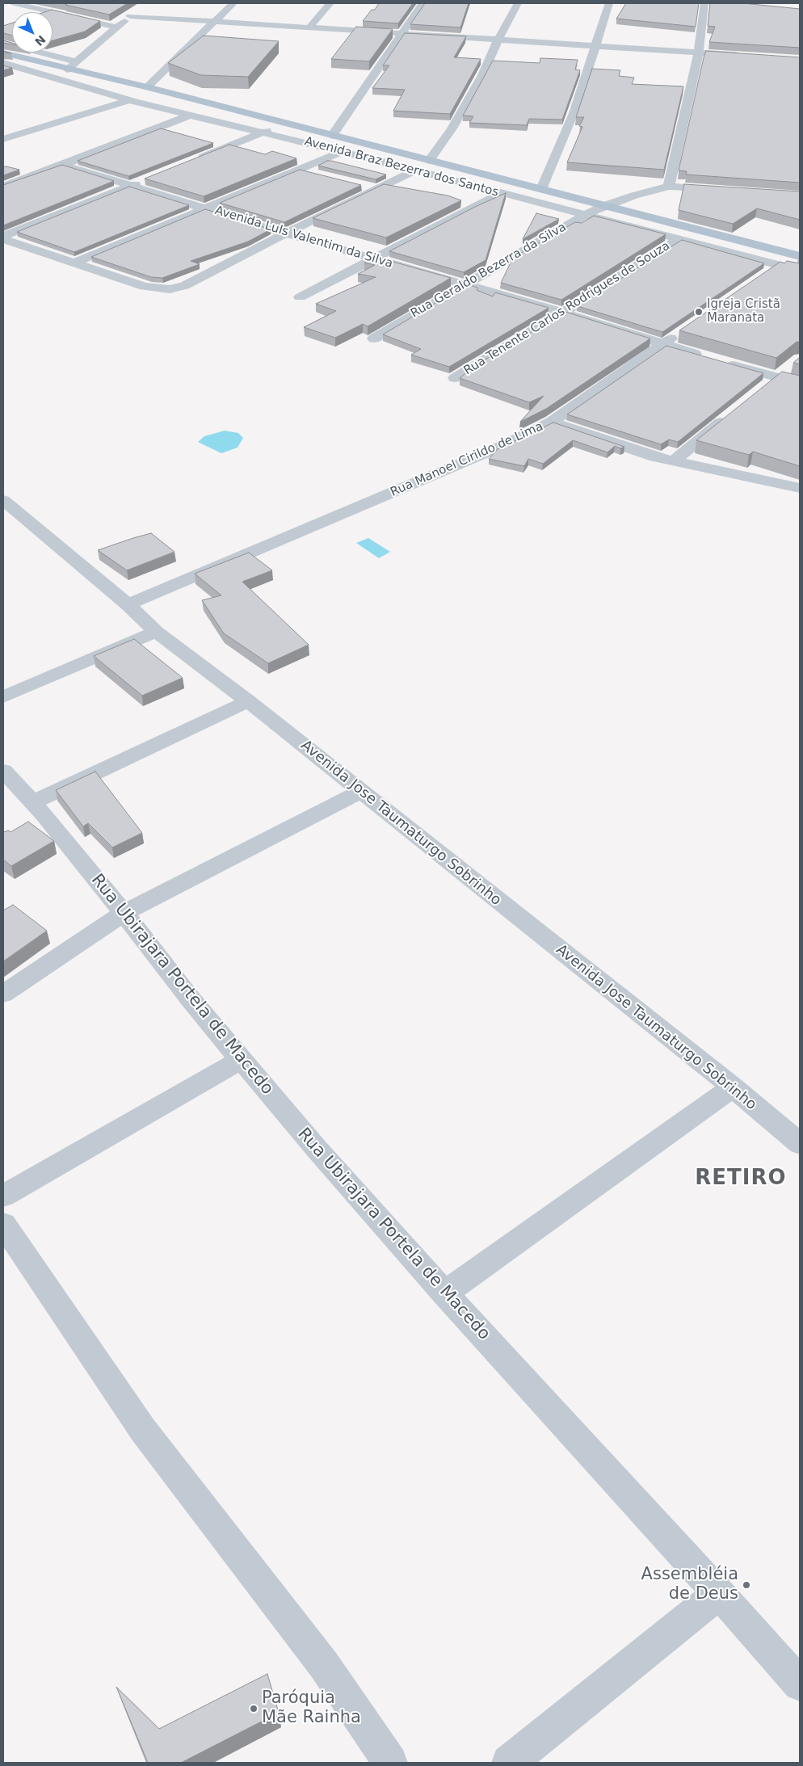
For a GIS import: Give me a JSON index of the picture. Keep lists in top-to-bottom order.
{
  "streets": {
    "main road": ["Avenida Braz Bezerra dos Santos"],
    "street": [
      "Avenida LuIs Valentim da Silva",
      "Rua Geraldo Bezerra da Silva",
      "Rua Tenente Carlos Rodrigues de Souza",
      "Rua Manoel Cirildo de Lima",
      "Avenida Jose Taumaturgo Sobrinho",
      "Rua Ubirajara Portela de Macedo"
    ]
  },
  "crossings": [
    ["Avenida Braz Bezerra dos Santos", "Rua Geraldo Bezerra da Silva"],
    ["Avenida Braz Bezerra dos Santos", "Rua Tenente Carlos Rodrigues de Souza"],
    ["Avenida LuIs Valentim da Silva", "Rua Geraldo Bezerra da Silva"],
    ["Avenida LuIs Valentim da Silva", "Rua Tenente Carlos Rodrigues de Souza"],
    ["Avenida LuIs Valentim da Silva", "Rua Manoel Cirildo de Lima"],
    ["Rua Manoel Cirildo de Lima", "Avenida Jose Taumaturgo Sobrinho"]
  ],
  "districts": ["RETIRO"],
  "places": ["Igreja Cristã Maranata", "Assembléia de Deus", "Paróquia Mãe Rainha"],
  "north": "bottom right"
}
